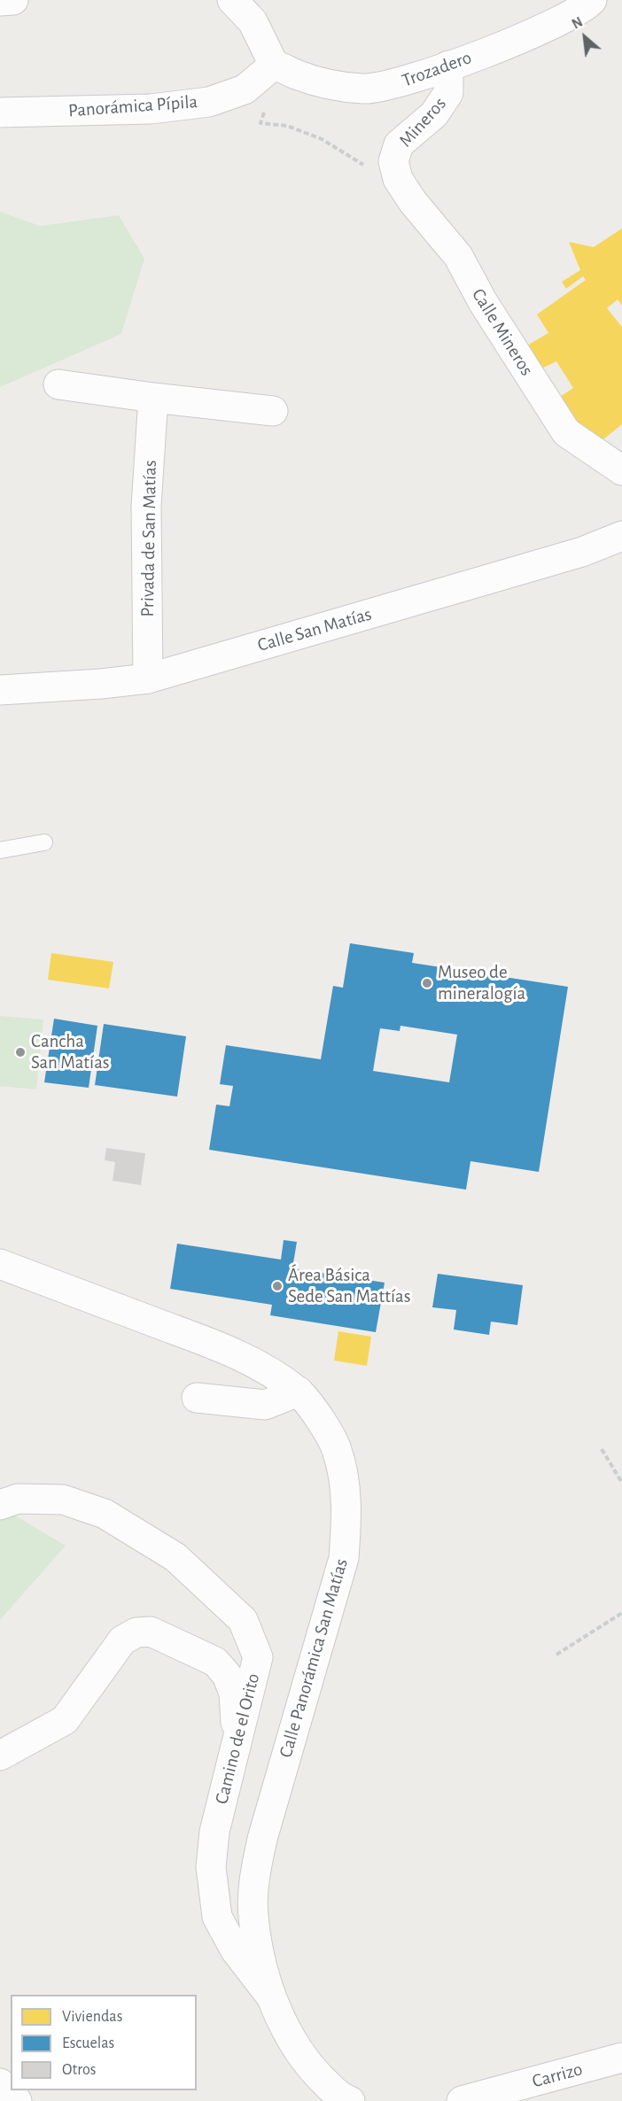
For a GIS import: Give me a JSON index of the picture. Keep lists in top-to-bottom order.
{
  "streets": {
    "street": [
      "Trozadero",
      "Panorámica Pípila",
      "Mineros",
      "Calle Mineros",
      "Privada de San Matías",
      "Calle San Matías",
      "Calle Panorámica San Matías",
      "Camino de el Orito",
      "Carrizo"
    ]
  },
  "crossings": [
    ["Trozadero", "Panorámica Pípila"],
    ["Trozadero", "Mineros"],
    ["Mineros", "Calle Mineros"],
    ["Privada de San Matías", "Calle San Matías"],
    ["Calle Panorámica San Matías", "Camino de el Orito"]
  ],
  "places": ["Museo de mineralogía", "Cancha San Matías", "Área Básica Sede San Mattías"],
  "legend": ["Viviendas", "Escuelas", "Otros"],
  "north": "top left"
}
